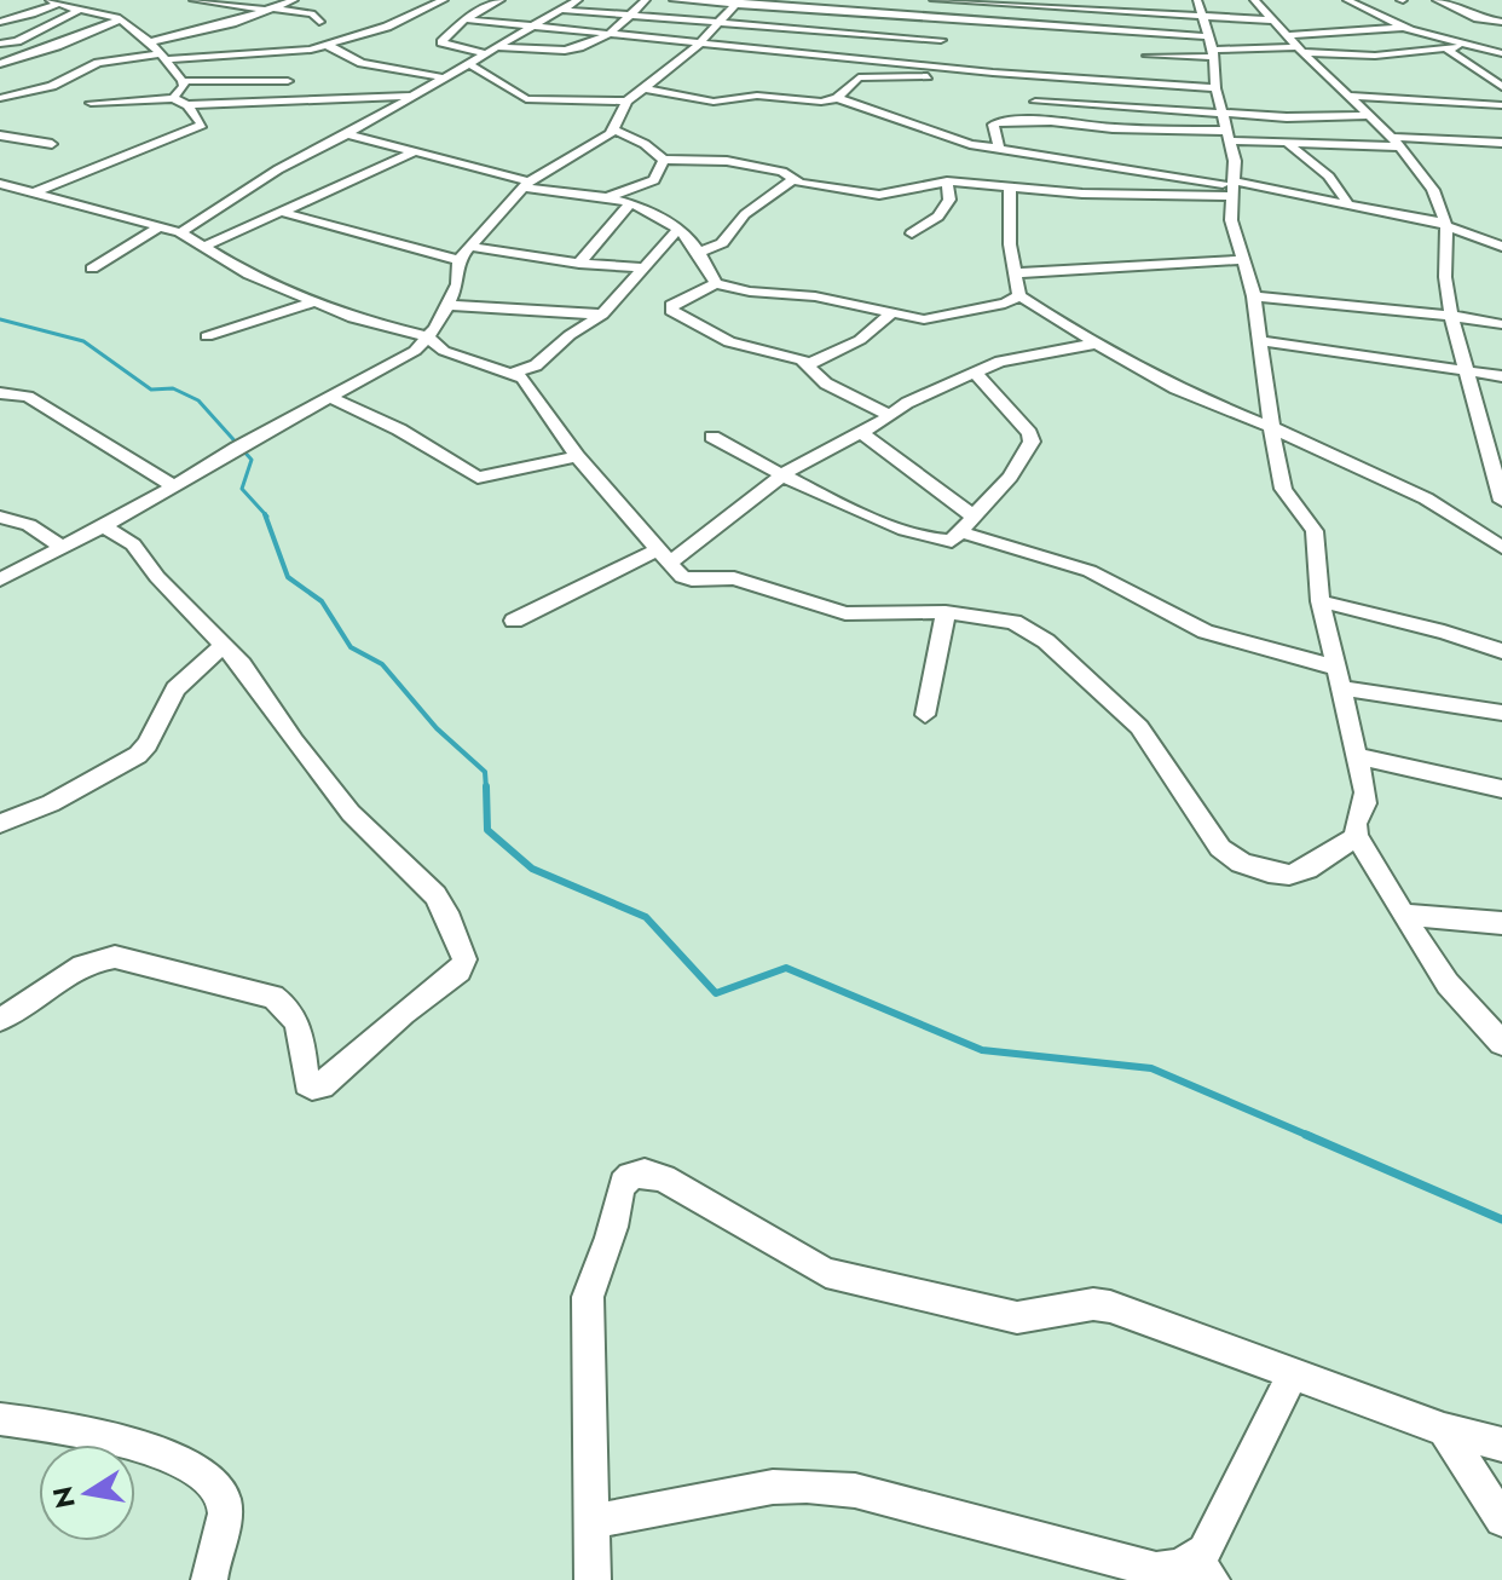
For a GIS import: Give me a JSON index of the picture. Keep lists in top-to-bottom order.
{
  "north": "left"
}
